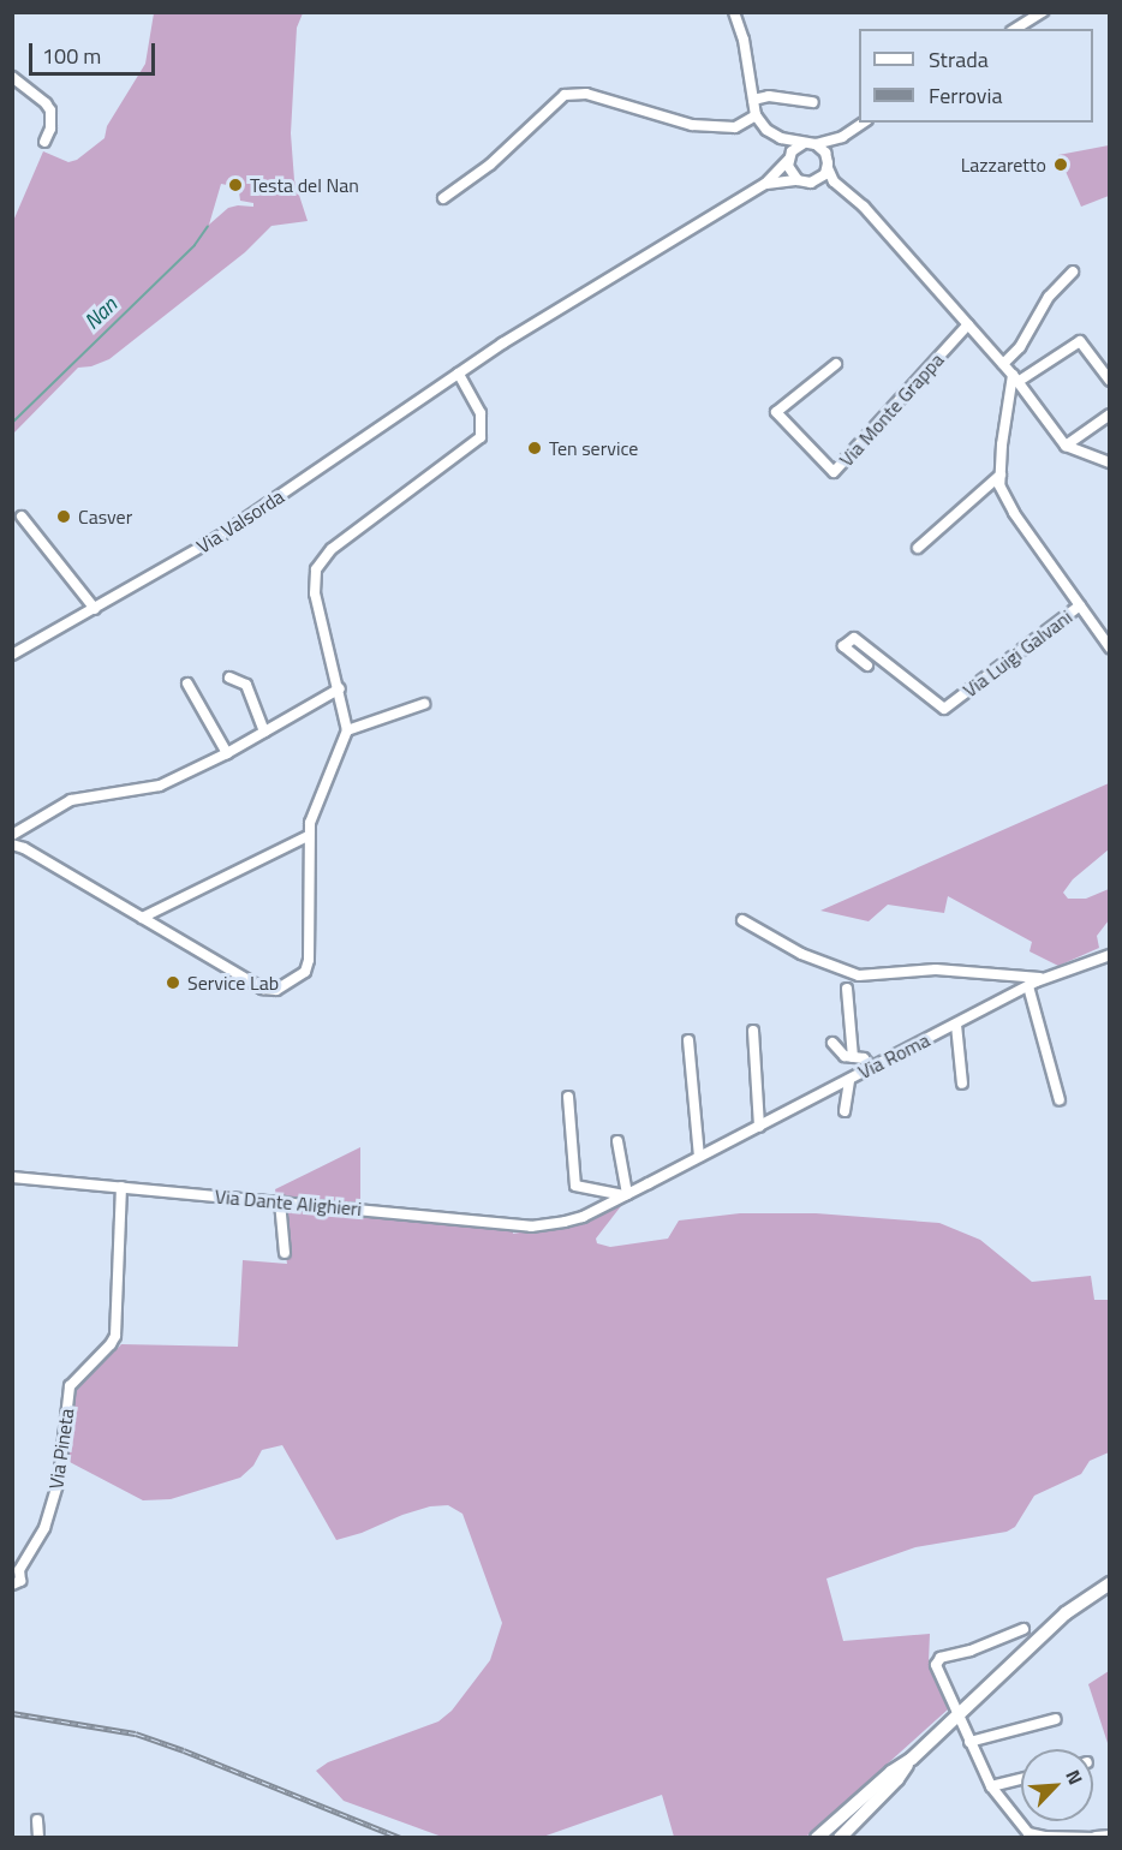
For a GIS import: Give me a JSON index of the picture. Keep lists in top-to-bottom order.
{
  "streets": {
    "street": [
      "Via Monte Grappa",
      "Via Valsorda",
      "Via Luigi Galvani",
      "Via Roma",
      "Via Dante Alighieri",
      "Via Pineta"
    ]
  },
  "crossings": [
    ["Via Roma", "Via Dante Alighieri"],
    ["Via Dante Alighieri", "Via Pineta"]
  ],
  "water": ["Nan"],
  "places": [
    "Lazzaretto",
    "Testa del Nan",
    "Ten service",
    "Casver",
    "Service Lab"
  ],
  "legend": ["Strada", "Ferrovia"],
  "scale_bar": "100 m",
  "north": "top right"
}
